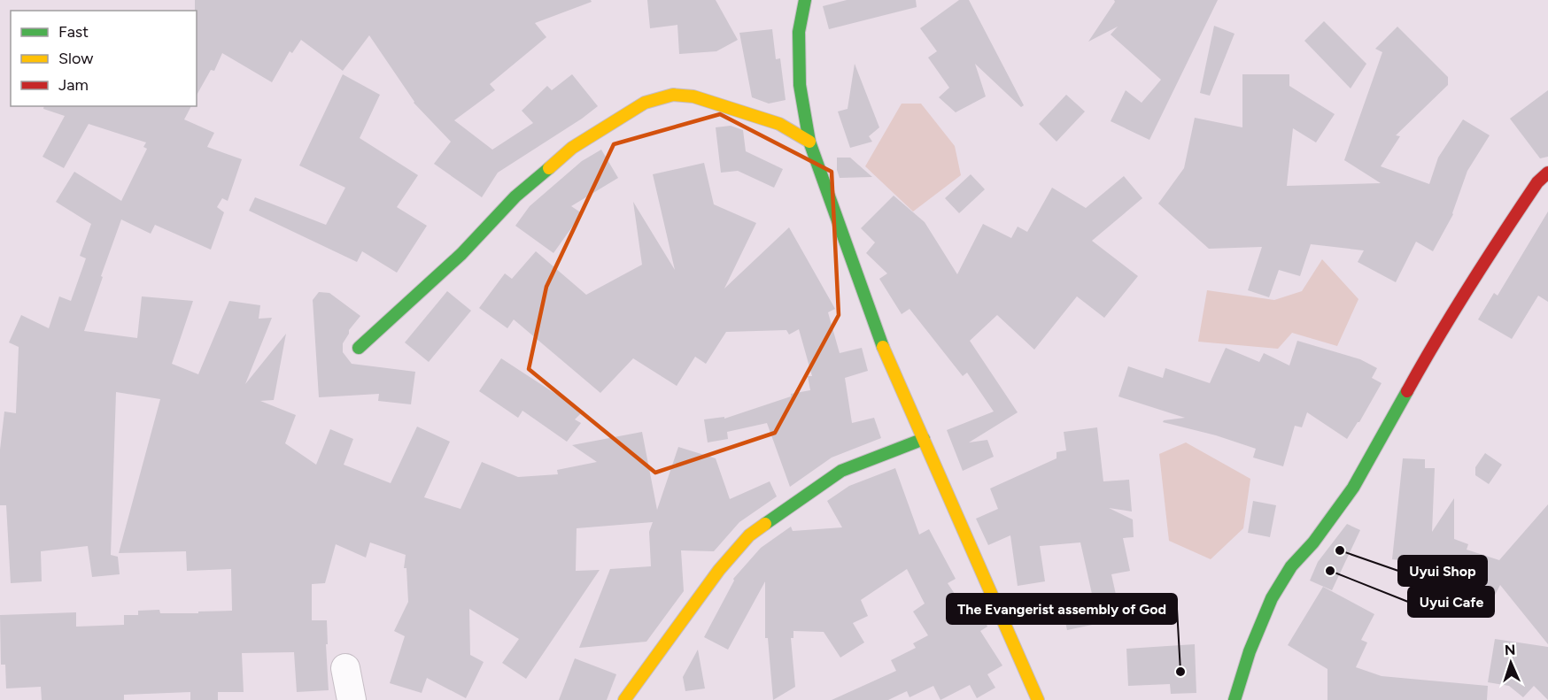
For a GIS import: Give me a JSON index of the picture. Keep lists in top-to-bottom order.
{
  "places": ["Uyui Shop", "Uyui Cafe", "The Evangerist assembly of God"],
  "legend": ["Fast", "Slow", "Jam"],
  "north": "top"
}
